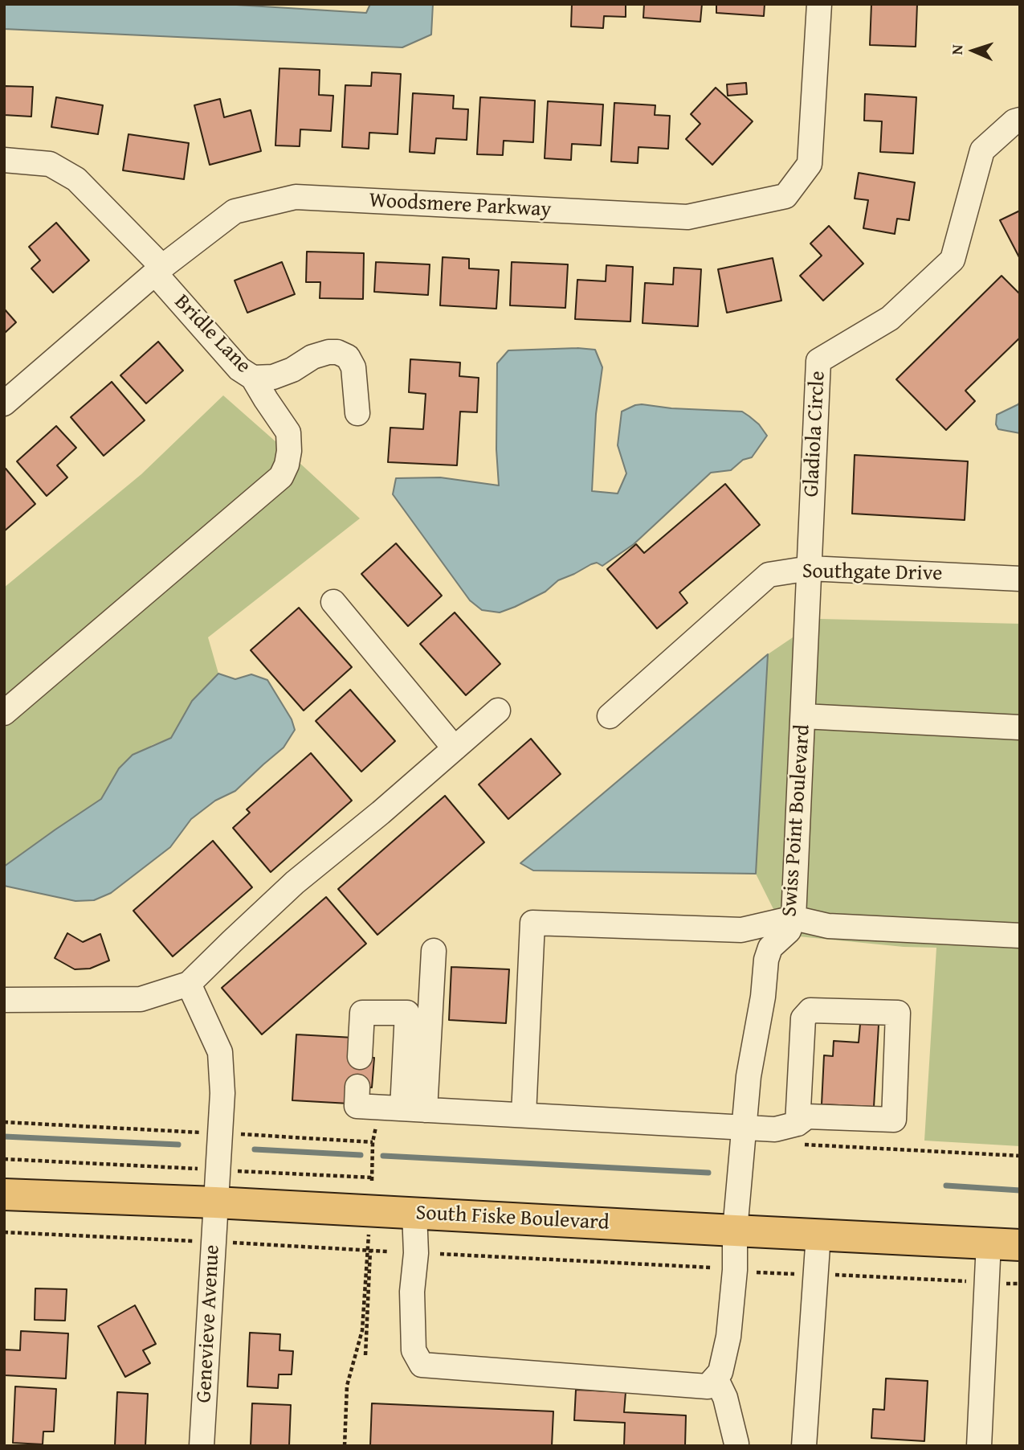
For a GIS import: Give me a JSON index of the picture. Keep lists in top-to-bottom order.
{
  "streets": {
    "main road": ["South Fiske Boulevard"],
    "street": [
      "Woodsmere Parkway",
      "Bridle Lane",
      "Gladiola Circle",
      "Southgate Drive",
      "Swiss Point Boulevard",
      "Genevieve Avenue"
    ]
  },
  "crossings": [
    ["Woodsmere Parkway", "Bridle Lane"],
    ["Gladiola Circle", "Southgate Drive"],
    ["Gladiola Circle", "Swiss Point Boulevard"],
    ["Southgate Drive", "Swiss Point Boulevard"],
    ["Swiss Point Boulevard", "South Fiske Boulevard"],
    ["South Fiske Boulevard", "Genevieve Avenue"]
  ],
  "north": "left"
}
